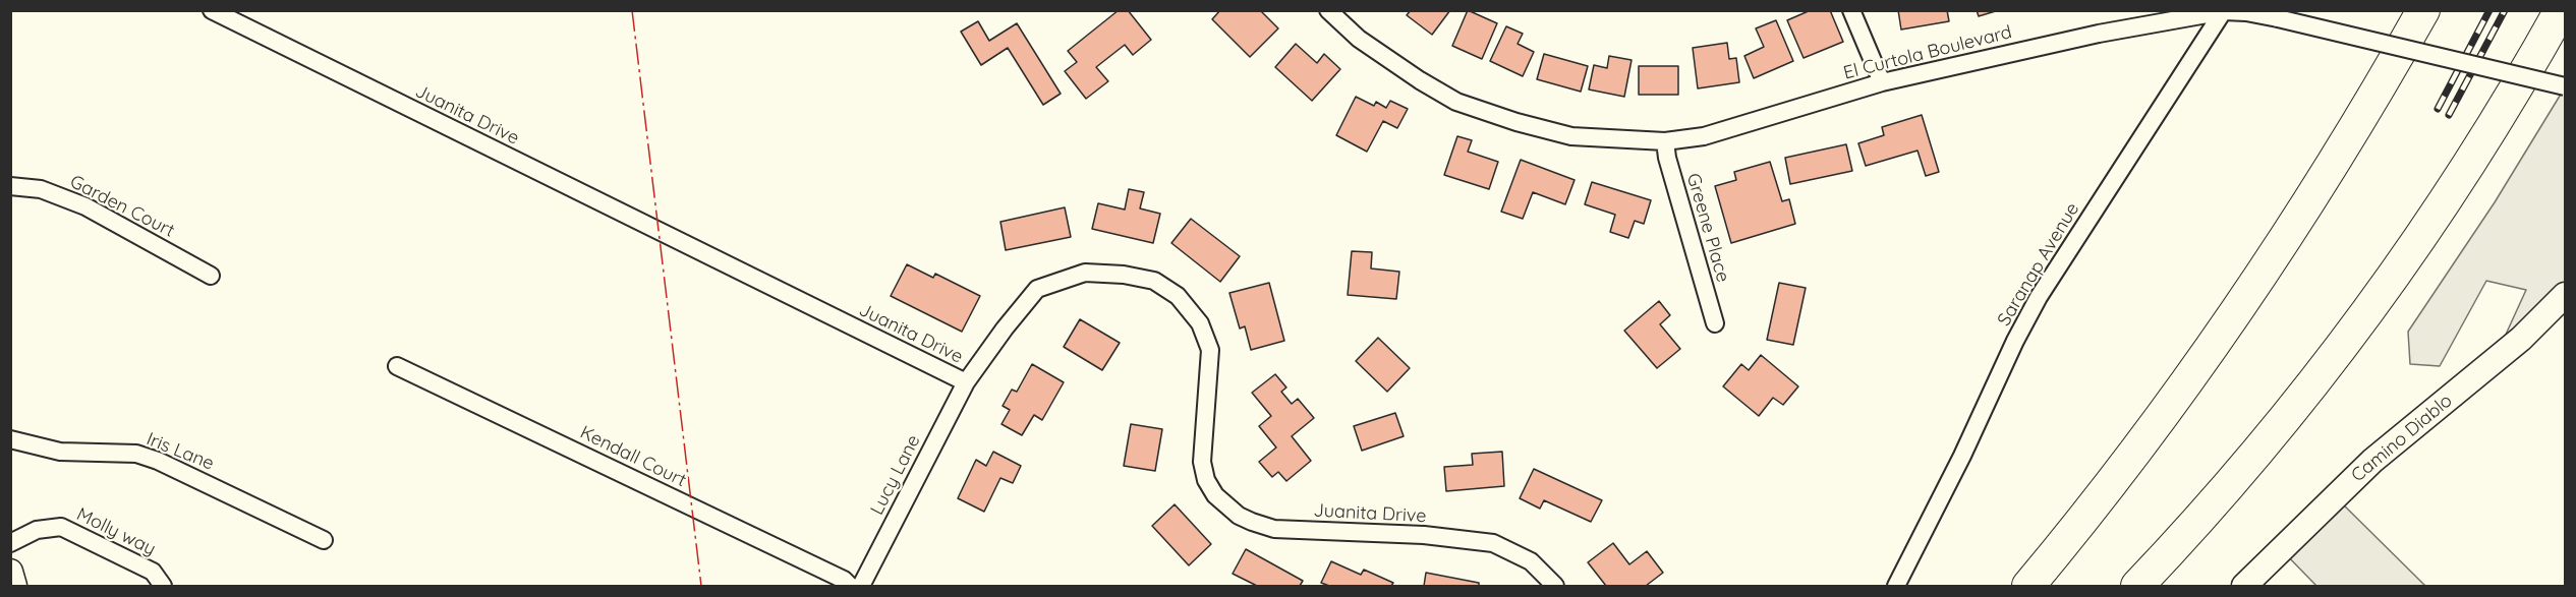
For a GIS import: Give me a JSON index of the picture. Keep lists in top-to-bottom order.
{
  "streets": {
    "street": [
      "El Curtola Boulevard",
      "Juanita Drive",
      "Garden Court",
      "Greene Place",
      "Saranap Avenue",
      "Camino Diablo",
      "Iris Lane",
      "Kendall Court",
      "Lucy Lane",
      "Molly way"
    ]
  },
  "crossings": [
    ["El Curtola Boulevard", "Greene Place"],
    ["El Curtola Boulevard", "Saranap Avenue"],
    ["Juanita Drive", "Lucy Lane"]
  ]
}
